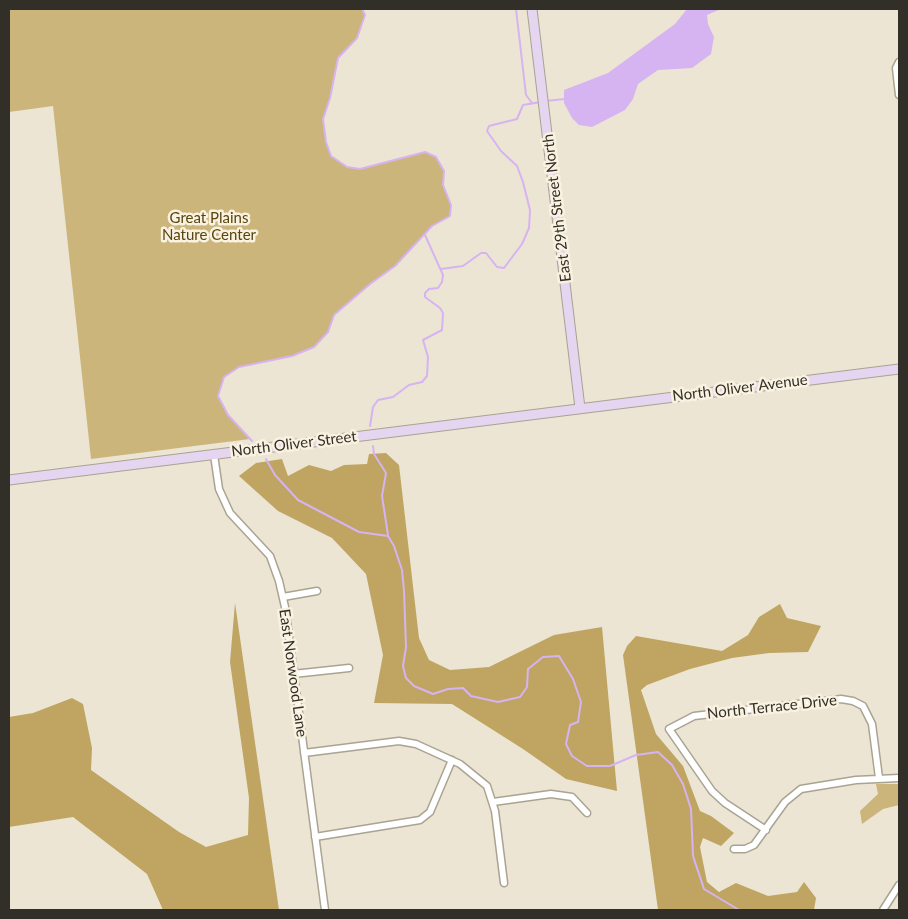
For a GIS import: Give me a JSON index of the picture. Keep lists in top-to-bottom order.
{
  "streets": {
    "main road": ["East 29th Street North", "North Oliver Avenue", "North Oliver Street"],
    "street": ["East Norwood Lane", "North Terrace Drive"]
  },
  "crossings": [
    ["East 29th Street North", "North Oliver Avenue"],
    ["East 29th Street North", "North Oliver Street"],
    ["North Oliver Avenue", "North Oliver Street"],
    ["North Oliver Street", "East Norwood Lane"]
  ],
  "parks": ["Great Plains Nature Center"]
}
